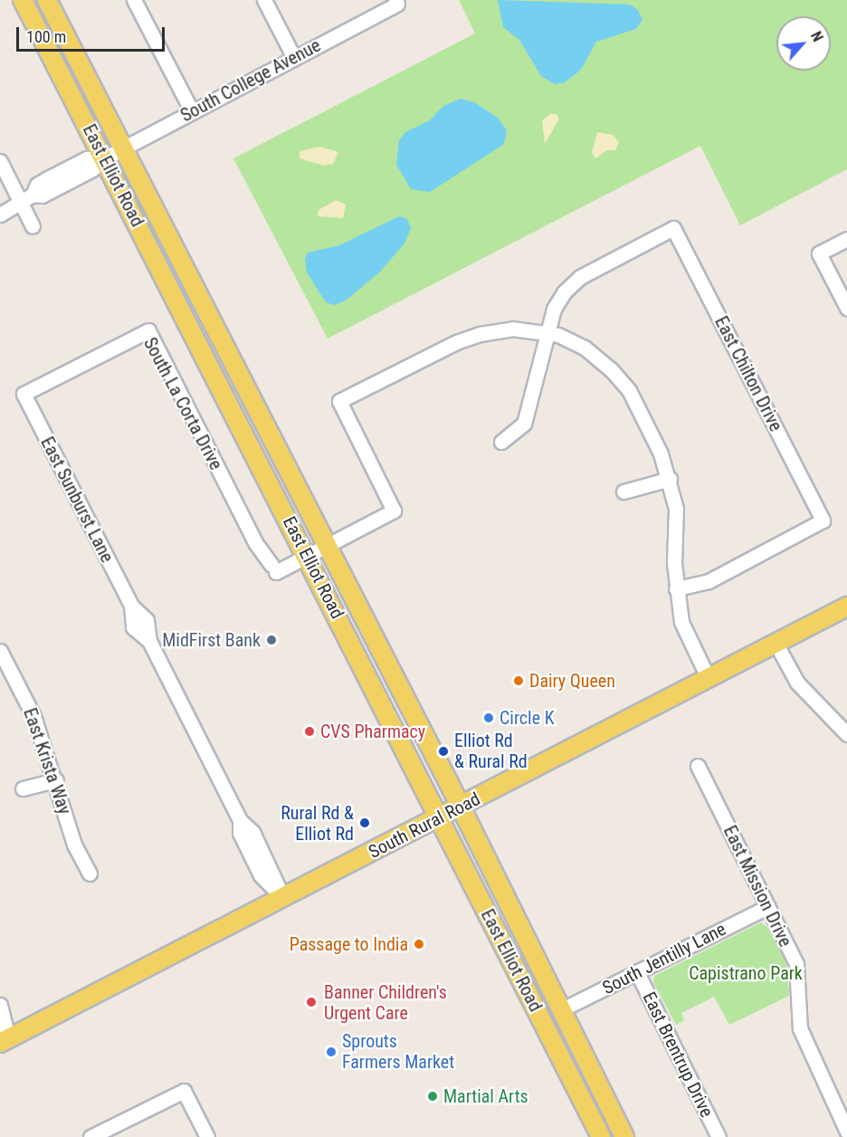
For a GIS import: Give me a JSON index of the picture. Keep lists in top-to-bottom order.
{
  "streets": {
    "main road": ["East Elliot Road", "South Rural Road"],
    "street": [
      "South College Avenue",
      "East Chilton Drive",
      "South La Corta Drive",
      "East Sunburst Lane",
      "East Krista Way",
      "East Mission Drive",
      "South Jentilly Lane",
      "East Brentrup Drive"
    ]
  },
  "crossings": [
    ["South College Avenue", "East Elliot Road"],
    ["East Elliot Road", "South La Corta Drive"],
    ["East Elliot Road", "South Rural Road"],
    ["East Elliot Road", "South Jentilly Lane"],
    ["South La Corta Drive", "East Sunburst Lane"],
    ["East Sunburst Lane", "South Rural Road"],
    ["East Mission Drive", "South Jentilly Lane"],
    ["South Jentilly Lane", "East Brentrup Drive"]
  ],
  "parks": ["Capistrano Park"],
  "places": [
    "MidFirst Bank",
    "Dairy Queen",
    "Circle K",
    "CVS Pharmacy",
    "Elliot Rd & Rural Rd",
    "Rural Rd & Elliot Rd",
    "Passage to India",
    "Banner Children's Urgent Care",
    "Sprouts Farmers Market",
    "Martial Arts"
  ],
  "scale_bar": "100 m",
  "north": "top right"
}
